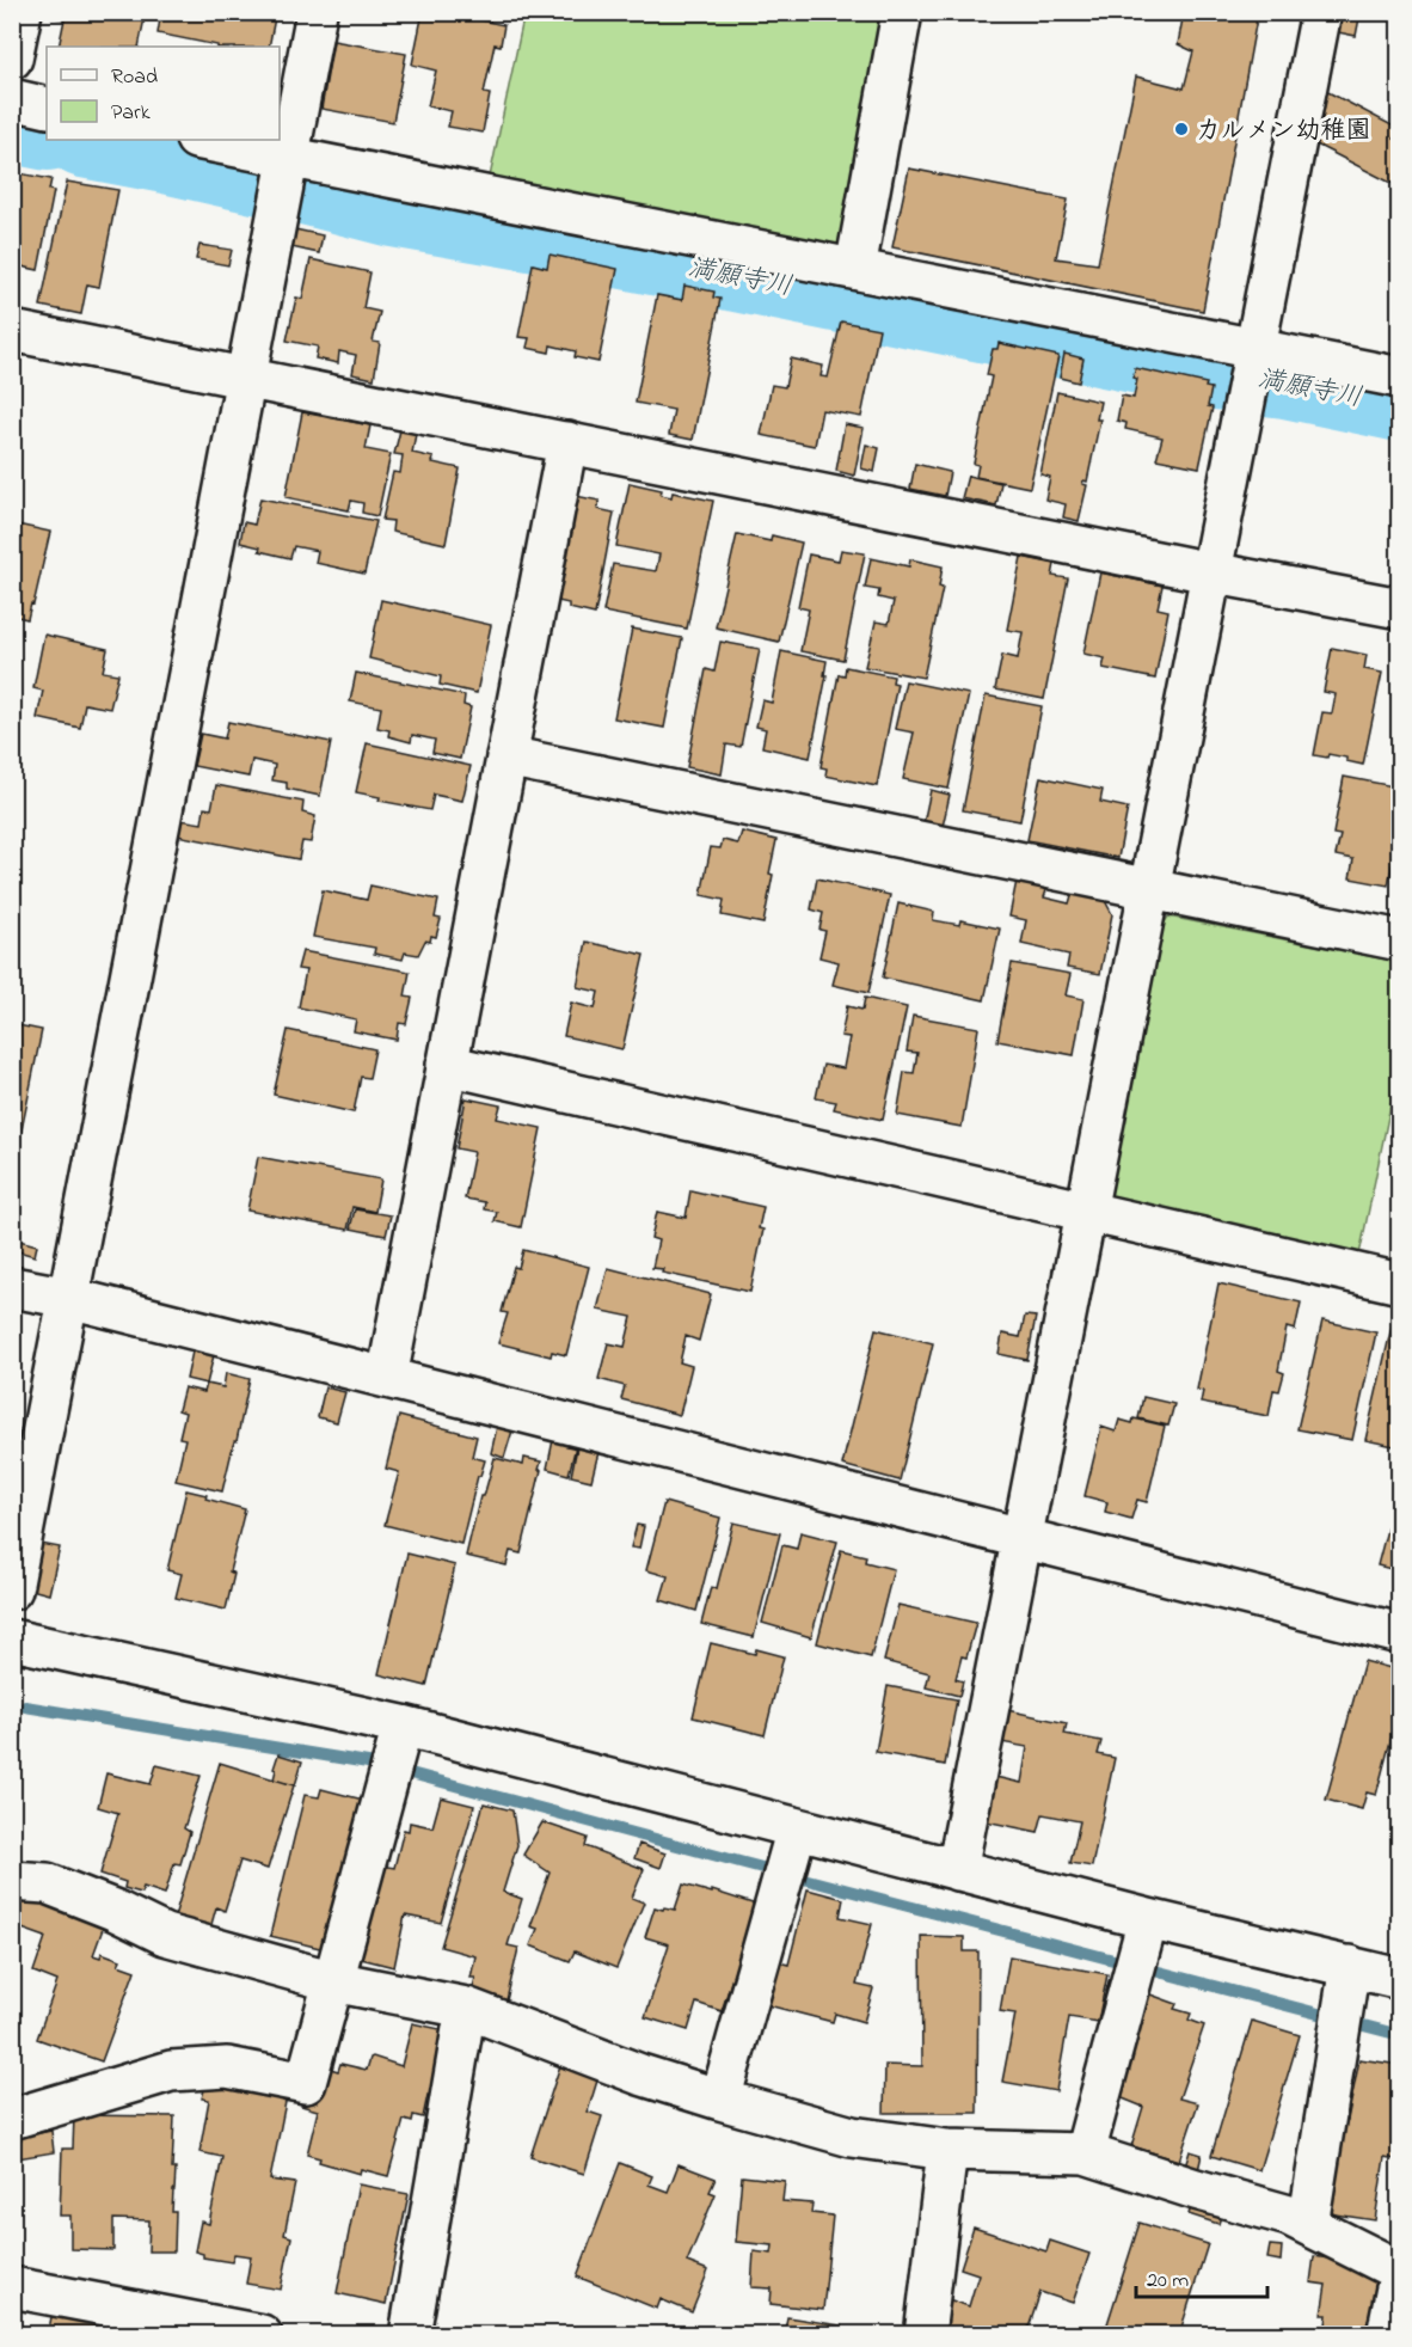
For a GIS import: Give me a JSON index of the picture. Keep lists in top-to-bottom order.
{
  "water": ["満願寺川"],
  "places": ["カルメン幼稚園"],
  "legend": ["Road", "Park"],
  "scale_bar": "20 m"
}
